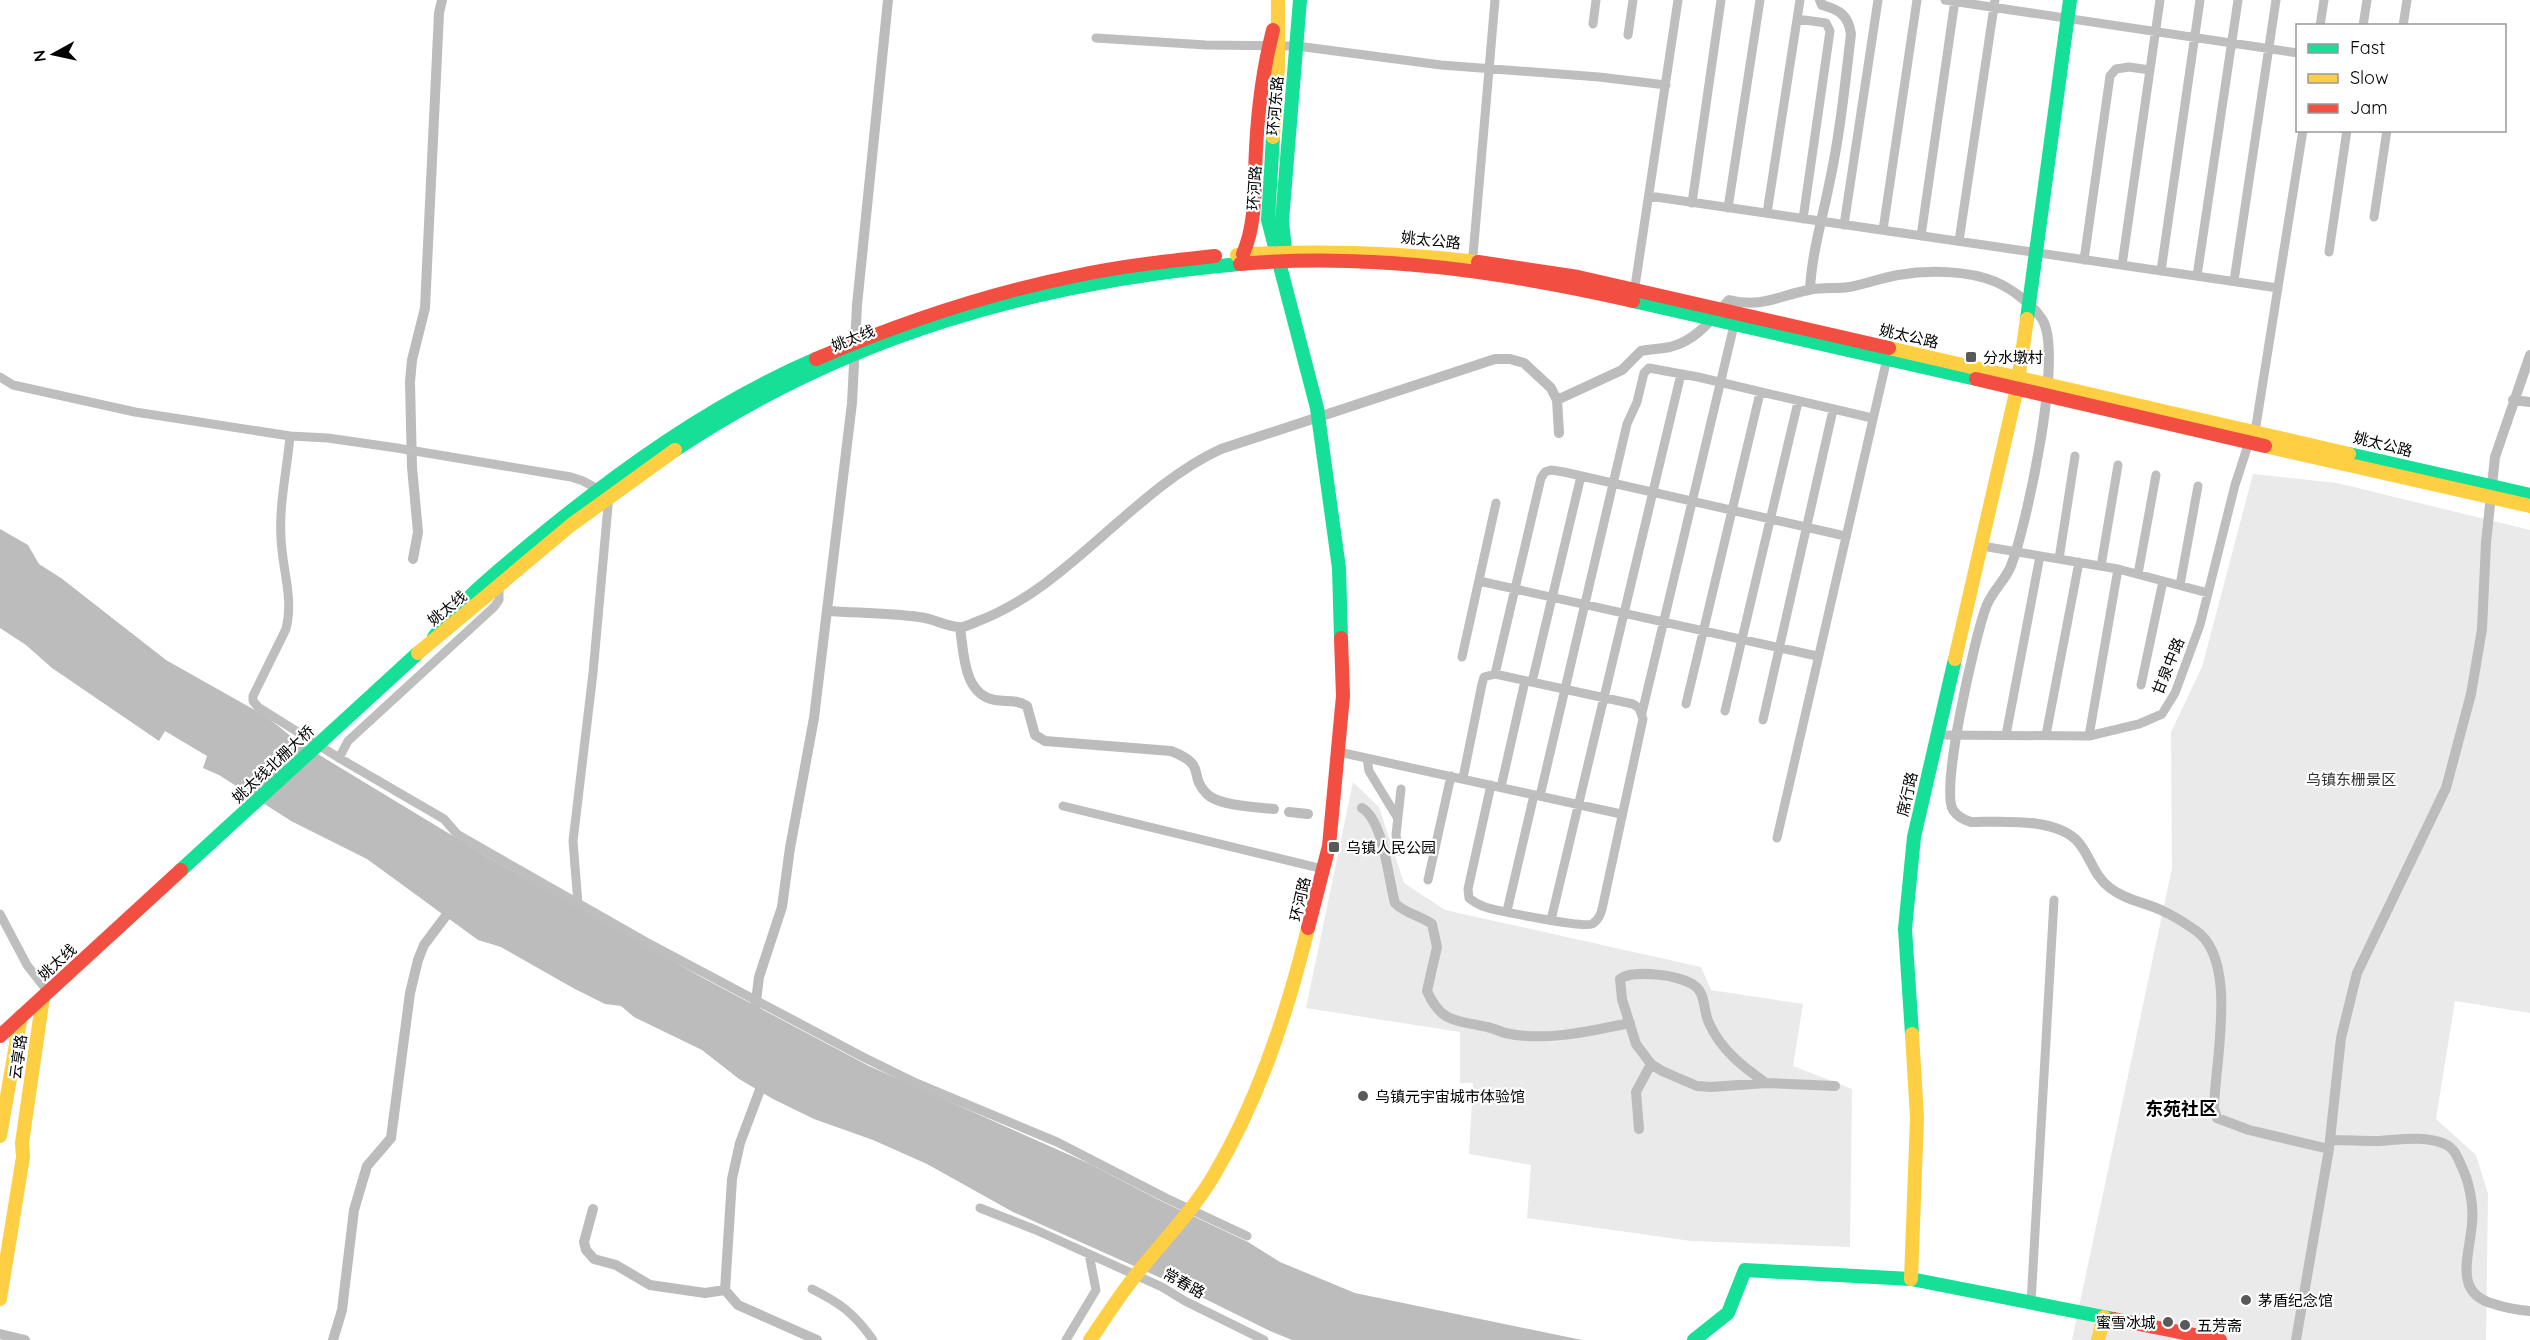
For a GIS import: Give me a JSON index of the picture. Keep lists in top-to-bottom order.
{
  "streets": {
    "street": [
      "环河东路",
      "环河路",
      "姚太公路",
      "姚太线",
      "甘泉中路",
      "姚太线北栅大桥",
      "席行路",
      "云享路",
      "常春路"
    ]
  },
  "crossings": [
    ["环河东路", "环河路"],
    ["环河东路", "姚太公路"],
    ["环河东路", "姚太线"],
    ["环河路", "姚太公路"],
    ["环河路", "姚太线"],
    ["姚太公路", "姚太线"],
    ["姚太公路", "甘泉中路"],
    ["姚太公路", "席行路"],
    ["姚太线", "姚太线北栅大桥"],
    ["姚太线", "云享路"],
    ["甘泉中路", "席行路"]
  ],
  "districts": ["东苑社区"],
  "parks": ["乌镇东栅景区"],
  "places": {
    "transit": ["分水墩村", "乌镇人民公园"],
    "other": [
      "乌镇元宇宙城市体验馆",
      "茅盾纪念馆",
      "蜜雪冰城",
      "五芳斋"
    ]
  },
  "legend": ["Fast", "Slow", "Jam"],
  "north": "left"
}
